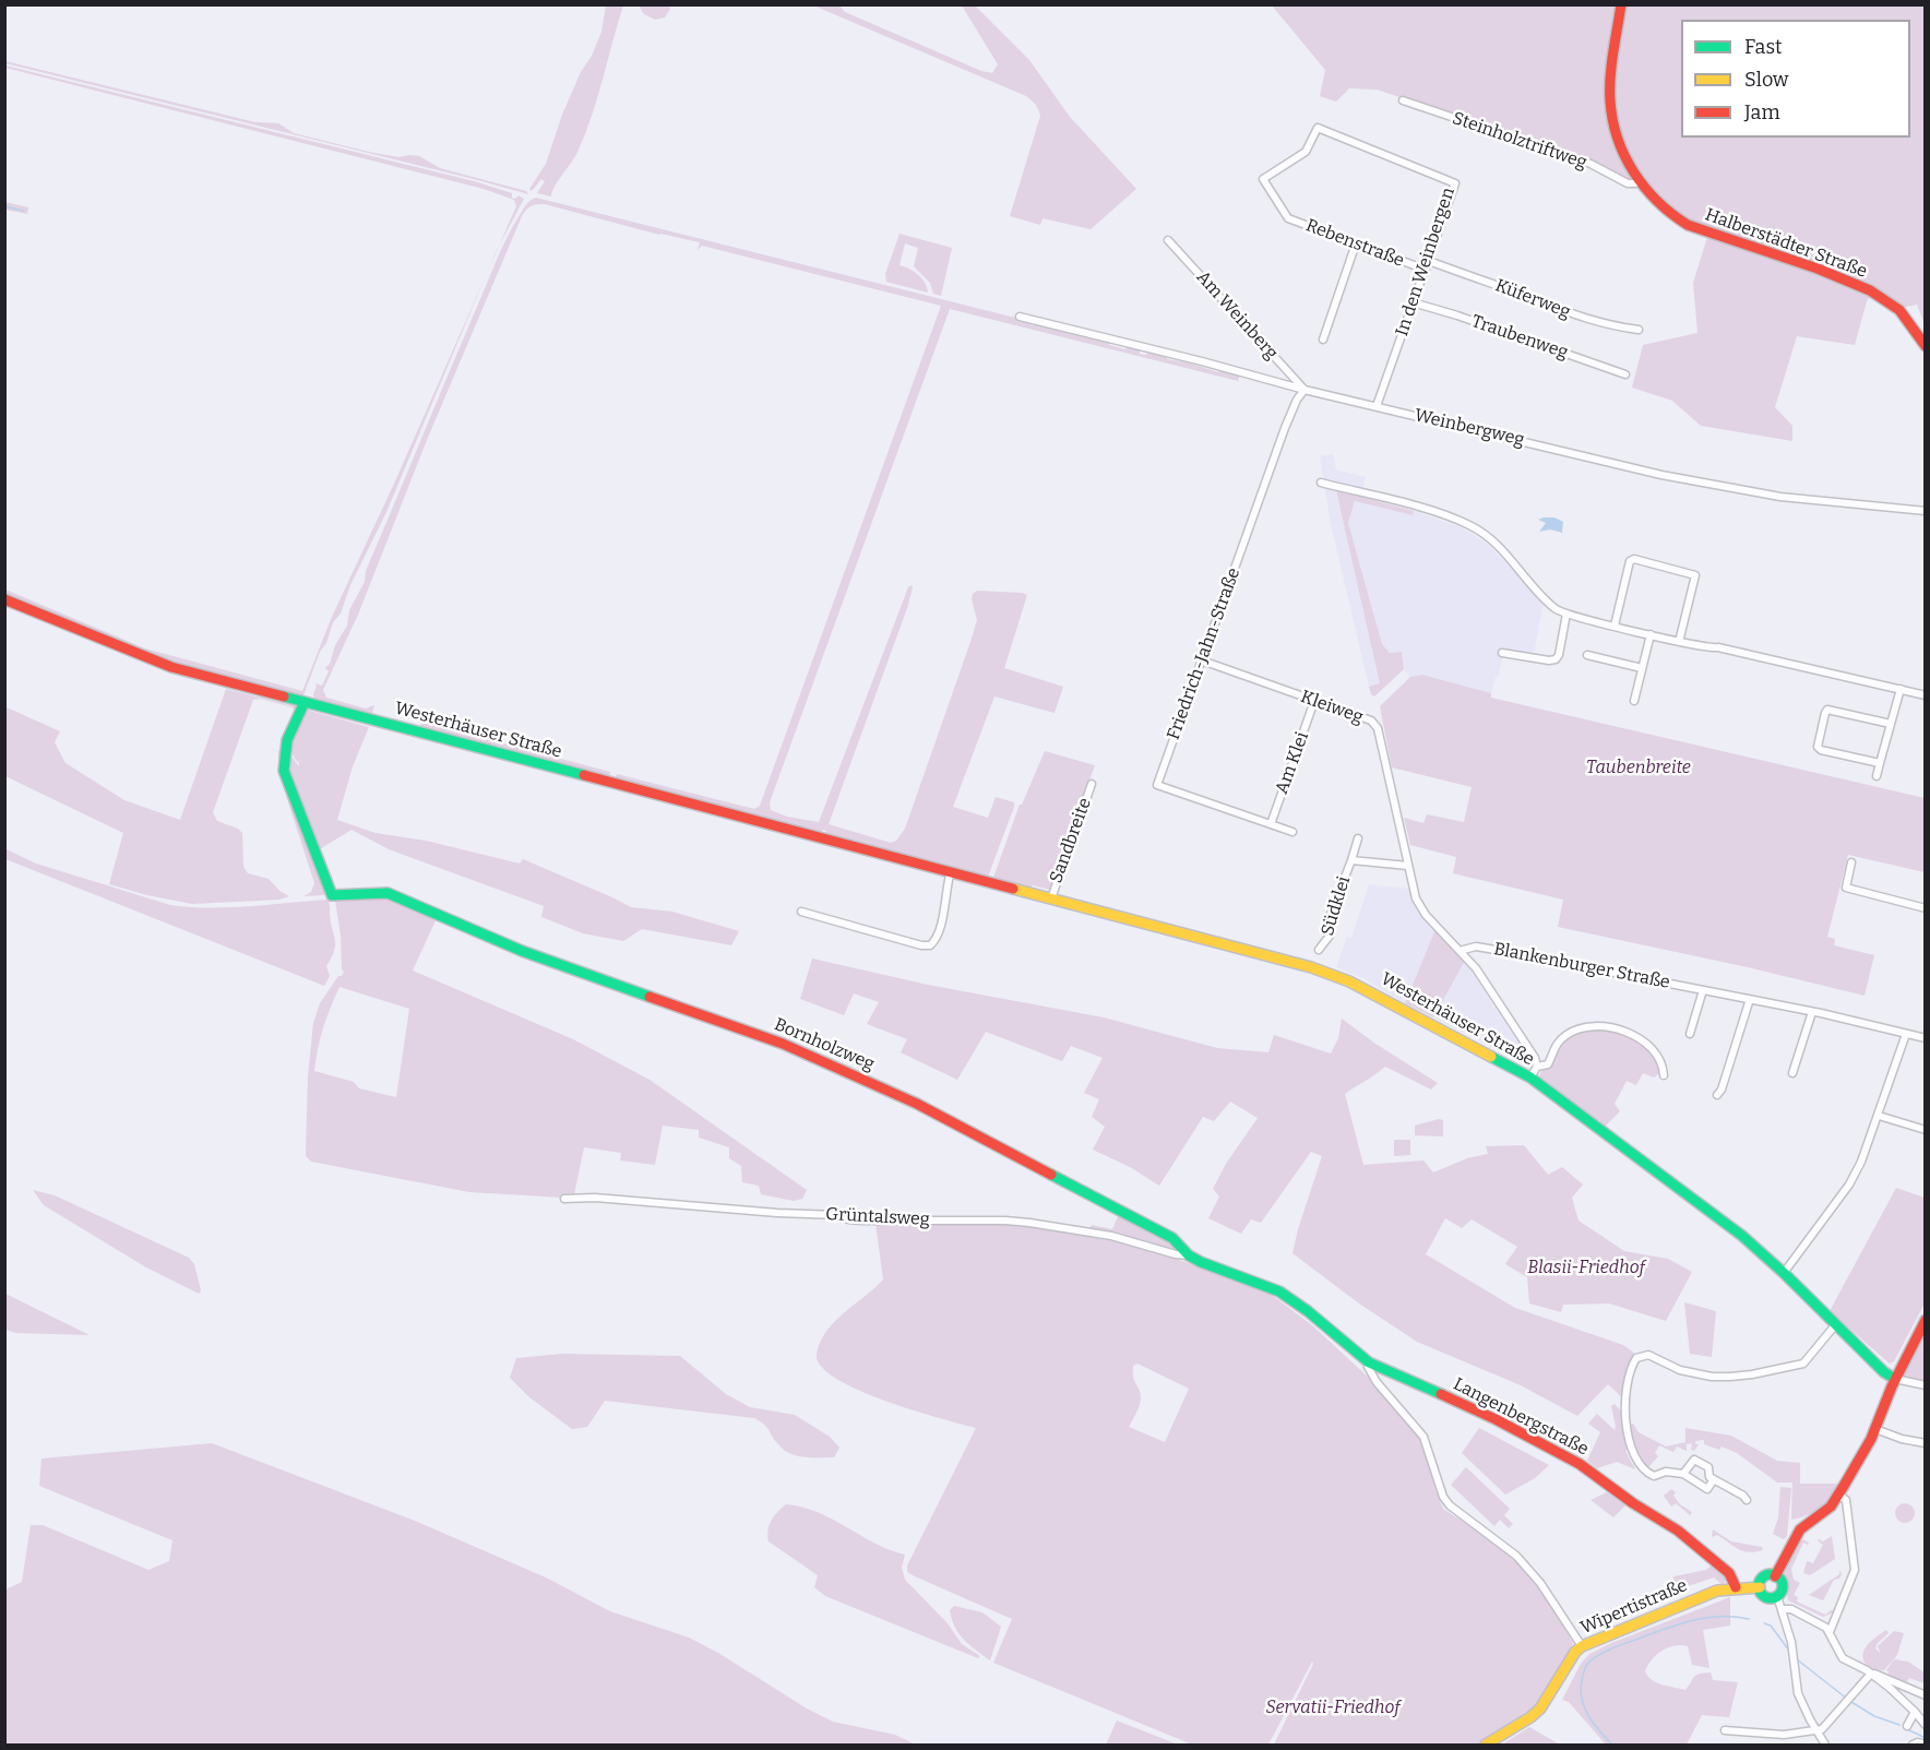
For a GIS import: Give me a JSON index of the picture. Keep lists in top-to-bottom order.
{
  "streets": {
    "main road": [
      "Halberstädter Straße",
      "Westerhäuser Straße",
      "Bornholzweg",
      "Langenbergstraße",
      "Wipertistraße"
    ],
    "street": [
      "Steinholztriftweg",
      "Rebenstraße",
      "In den Weinbergen",
      "Küferweg",
      "Am Weinberg",
      "Traubenweg",
      "Weinbergweg",
      "Friedrich-Jahn-Straße",
      "Kleiweg",
      "Am Klei",
      "Sandbreite",
      "Südklei",
      "Blankenburger Straße",
      "Grüntalsweg"
    ]
  },
  "crossings": [
    ["Steinholztriftweg", "Halberstädter Straße"],
    ["Rebenstraße", "In den Weinbergen"],
    ["In den Weinbergen", "Küferweg"],
    ["In den Weinbergen", "Traubenweg"],
    ["In den Weinbergen", "Weinbergweg"],
    ["Am Weinberg", "Weinbergweg"],
    ["Am Weinberg", "Friedrich-Jahn-Straße"],
    ["Weinbergweg", "Friedrich-Jahn-Straße"],
    ["Friedrich-Jahn-Straße", "Kleiweg"],
    ["Friedrich-Jahn-Straße", "Am Klei"],
    ["Kleiweg", "Am Klei"],
    ["Kleiweg", "Südklei"],
    ["Kleiweg", "Blankenburger Straße"],
    ["Westerhäuser Straße", "Sandbreite"],
    ["Westerhäuser Straße", "Bornholzweg"],
    ["Bornholzweg", "Grüntalsweg"],
    ["Bornholzweg", "Langenbergstraße"],
    ["Langenbergstraße", "Wipertistraße"]
  ],
  "parks": ["Taubenbreite", "Blasii-Friedhof", "Servatii-Friedhof"],
  "legend": ["Fast", "Slow", "Jam"]
}
